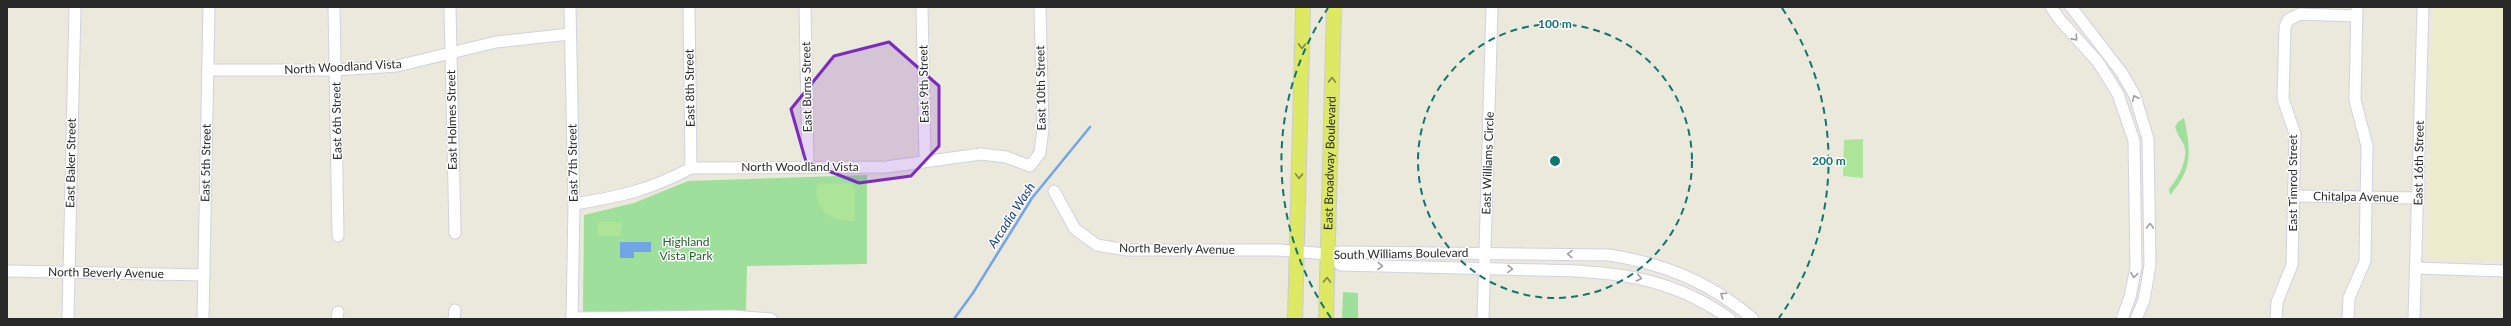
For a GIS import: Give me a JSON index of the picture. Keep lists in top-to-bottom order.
{
  "streets": {
    "main road": ["East Broadway Boulevard"],
    "street": [
      "North Woodland Vista",
      "East 9th Street",
      "East Burns Street",
      "East 8th Street",
      "East 10th Street",
      "East Holmes Street",
      "East 6th Street",
      "East Baker Street",
      "East 5th Street",
      "East 7th Street",
      "East Williams Circle",
      "East 16th Street",
      "East Timrod Street",
      "Chitalpa Avenue",
      "North Beverly Avenue",
      "South Williams Boulevard"
    ]
  },
  "crossings": [
    ["North Woodland Vista", "East 9th Street"],
    ["North Woodland Vista", "East Burns Street"],
    ["North Woodland Vista", "East 8th Street"],
    ["North Woodland Vista", "East 10th Street"],
    ["North Woodland Vista", "East Holmes Street"],
    ["North Woodland Vista", "East 6th Street"],
    ["North Woodland Vista", "East 5th Street"],
    ["North Woodland Vista", "East 7th Street"],
    ["East Baker Street", "North Beverly Avenue"],
    ["East 5th Street", "North Beverly Avenue"],
    ["East Broadway Boulevard", "North Beverly Avenue"],
    ["East Broadway Boulevard", "South Williams Boulevard"],
    ["East Williams Circle", "South Williams Boulevard"],
    ["East 16th Street", "Chitalpa Avenue"],
    ["East Timrod Street", "Chitalpa Avenue"],
    ["North Beverly Avenue", "South Williams Boulevard"]
  ],
  "water": ["Arcadia Wash"],
  "parks": ["Highland Vista Park"],
  "rings": ["100 m", "200 m"]
}
